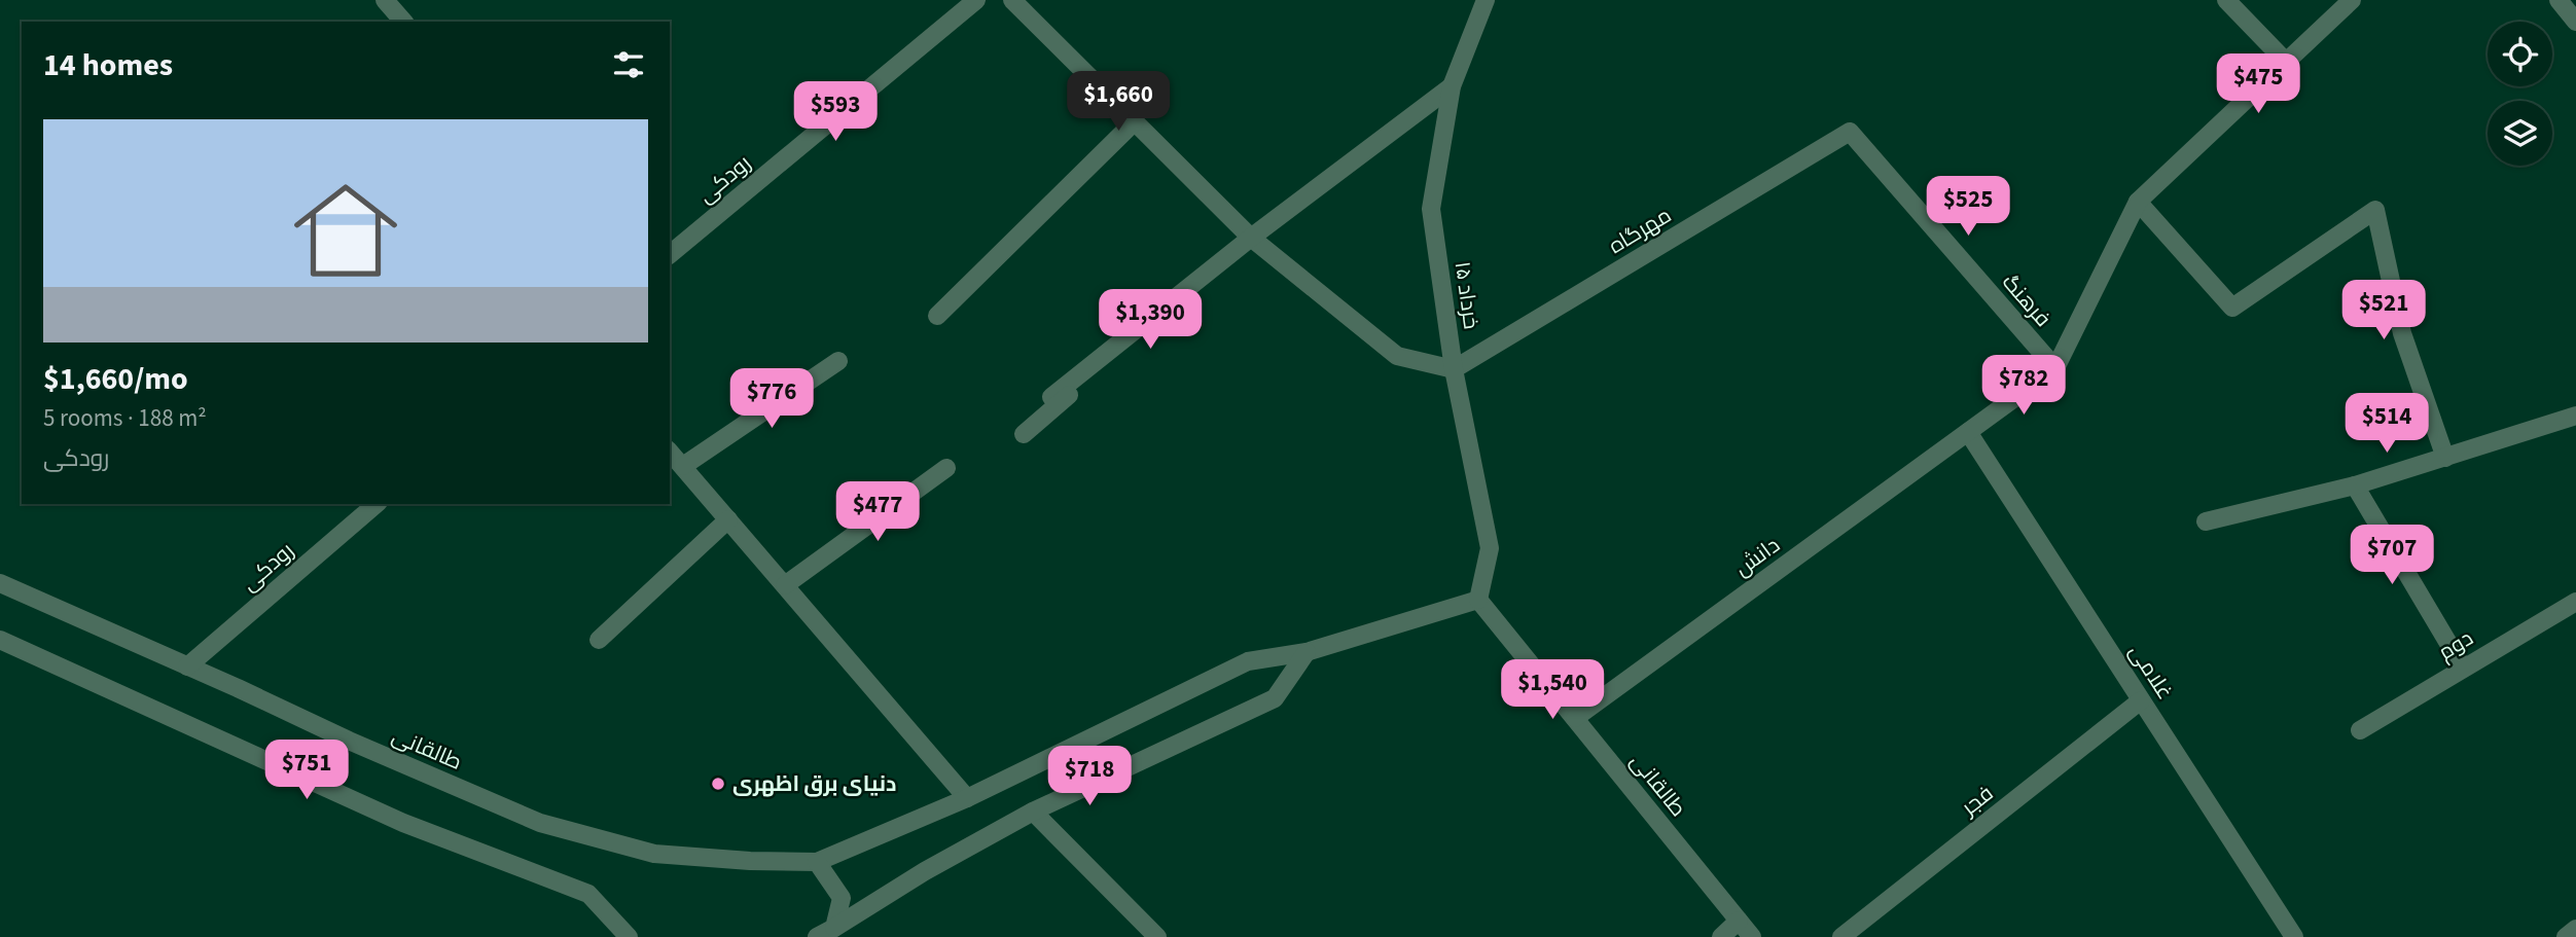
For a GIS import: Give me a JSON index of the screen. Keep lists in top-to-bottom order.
{
  "streets": {
    "street": [
      "رودکی",
      "مهرگاه",
      "۱۵ خرداد",
      "فرهنگ",
      "دانش",
      "دوم",
      "غلامی",
      "طالقانی",
      "فجر"
    ]
  },
  "crossings": [
    ["رودکی", "طالقانی"],
    ["مهرگاه", "۱۵ خرداد"],
    ["مهرگاه", "فرهنگ"],
    ["۱۵ خرداد", "طالقانی"],
    ["فرهنگ", "دانش"],
    ["دانش", "غلامی"],
    ["دانش", "طالقانی"],
    ["غلامی", "فجر"]
  ],
  "places": ["دنیای برق اظهری"],
  "page": {
    "heading": "14 homes",
    "price": [
      "$475",
      "$1,660",
      "$593",
      "$525",
      "$521",
      "$1,390",
      "$782",
      "$776",
      "$514",
      "$477",
      "$707",
      "$1,540",
      "$751",
      "$718"
    ],
    "list": [
      {
        "name": "$1,660/mo",
        "note": "5 rooms · 188 m² · رودکی"
      }
    ]
  }
}
